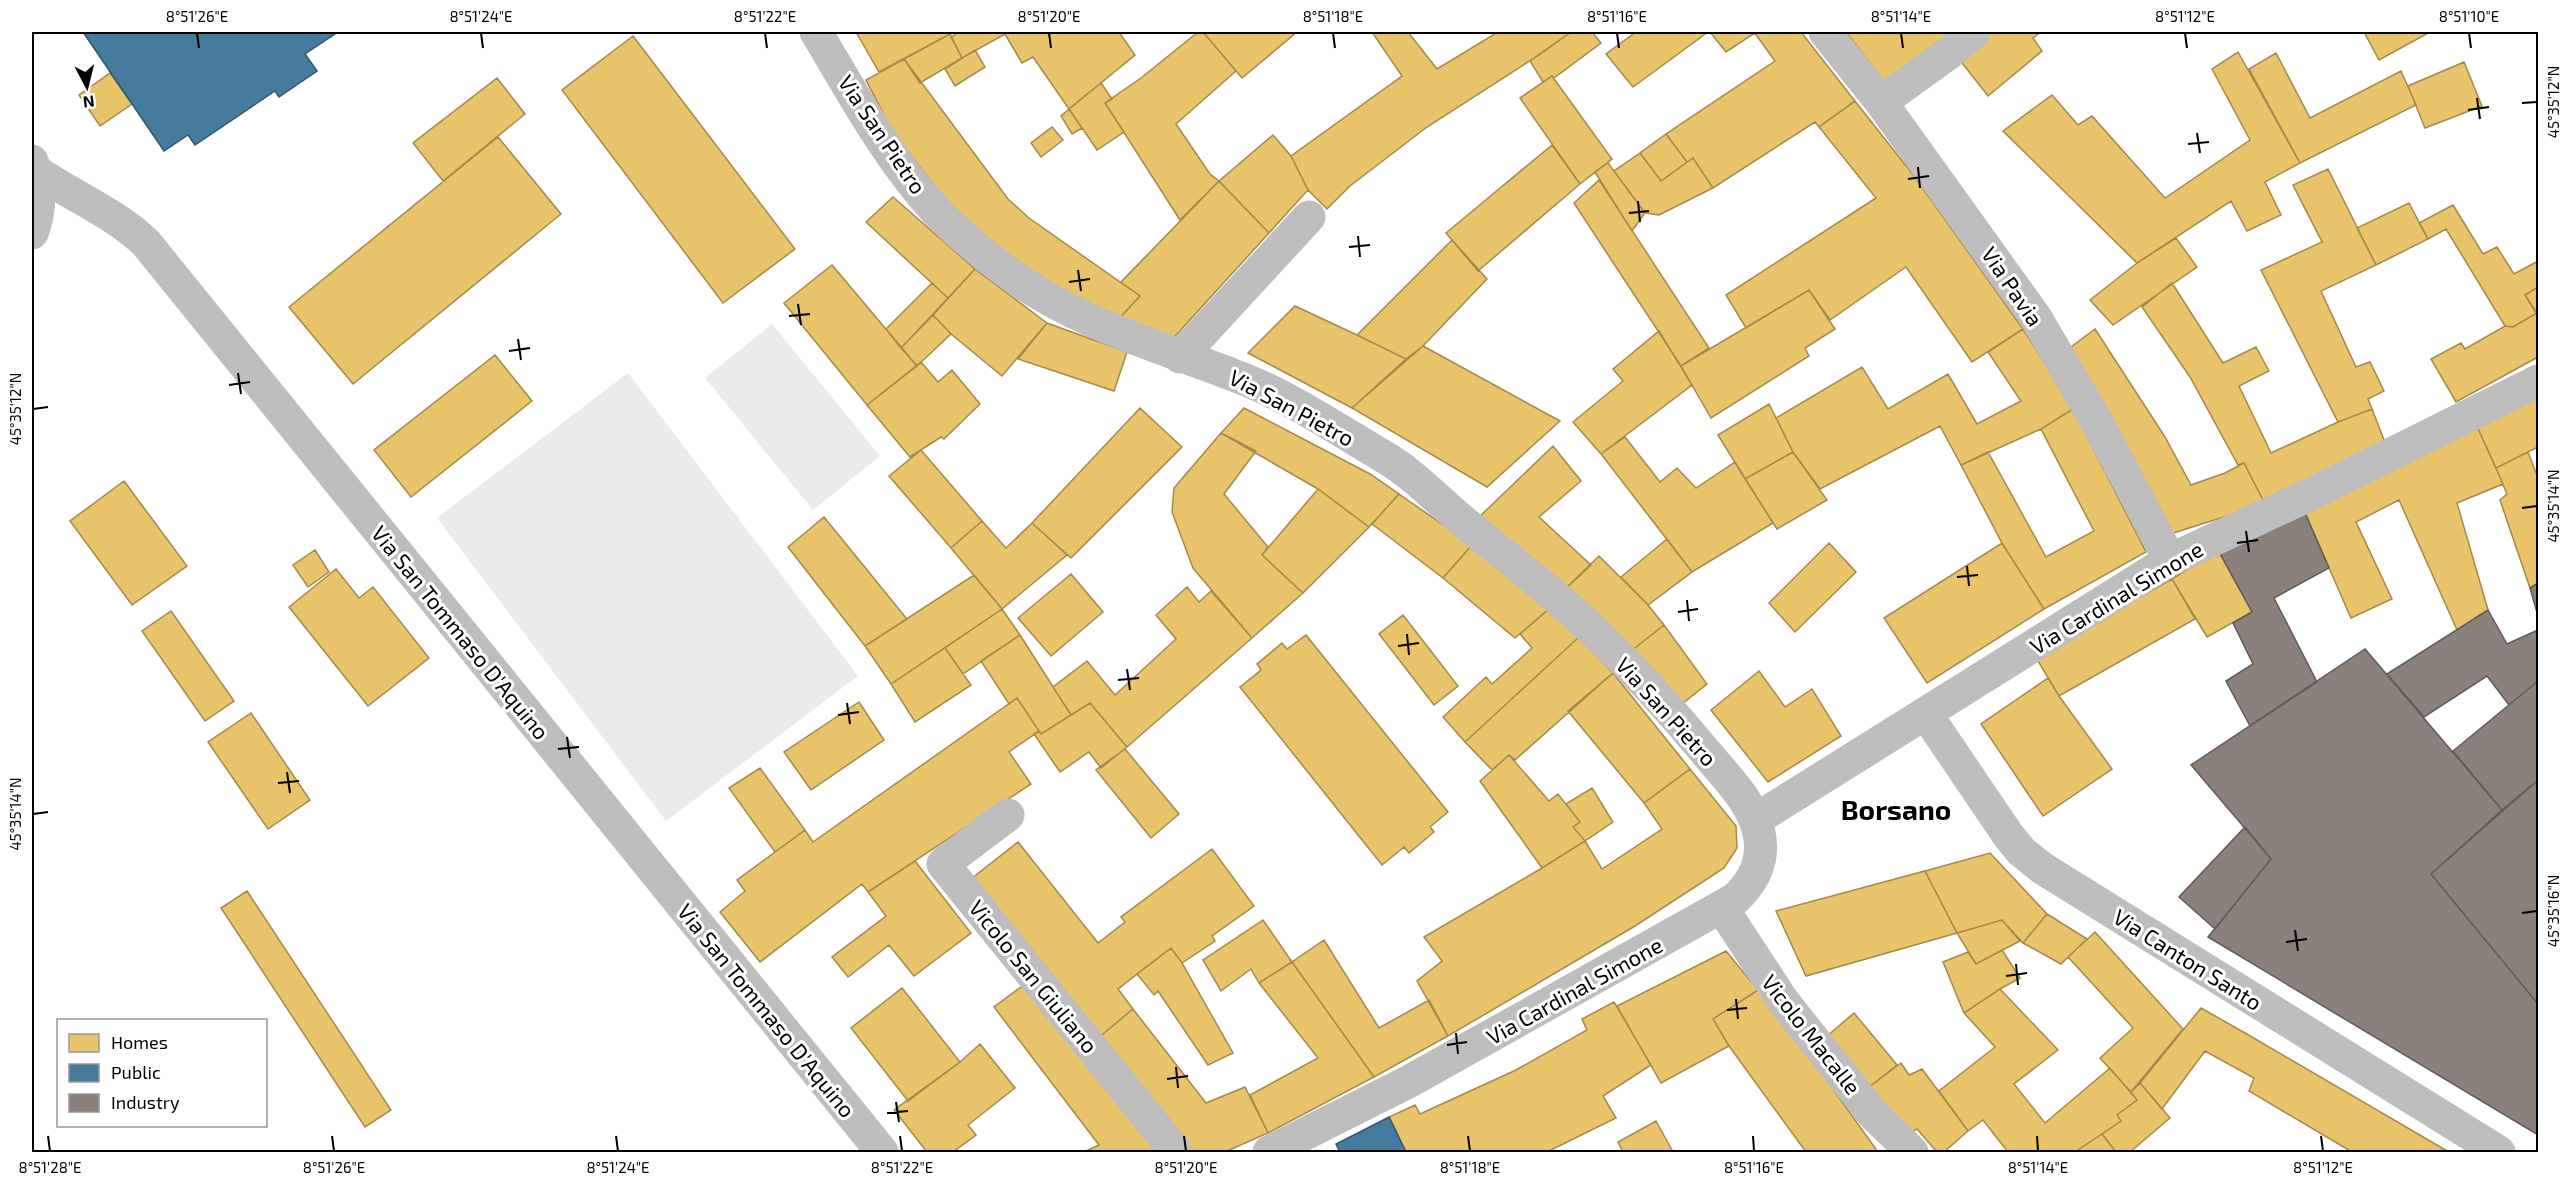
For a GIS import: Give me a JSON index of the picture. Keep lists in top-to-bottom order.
{
  "streets": {
    "street": [
      "Via San Pietro",
      "Via Pavia",
      "Via Cardinal Simone",
      "Via San Tommaso D'Aquino",
      "Via Canton Santo",
      "Vicolo San Giuliano",
      "Vicolo Macalle"
    ]
  },
  "crossings": [
    ["Via San Pietro", "Via Cardinal Simone"],
    ["Via Pavia", "Via Cardinal Simone"],
    ["Via Cardinal Simone", "Via Canton Santo"],
    ["Via Cardinal Simone", "Vicolo Macalle"]
  ],
  "districts": ["Borsano"],
  "legend": ["Homes", "Public", "Industry"],
  "north": "bottom",
  "coordinates": [
    "8°51'26\"E",
    "8°51'24\"E",
    "8°51'22\"E",
    "8°51'20\"E",
    "8°51'18\"E",
    "8°51'16\"E",
    "8°51'14\"E",
    "8°51'12\"E",
    "8°51'10\"E",
    "45°35'12\"N",
    "45°35'14\"N",
    "45°35'16\"N",
    "8°51'28\"E"
  ]
}
